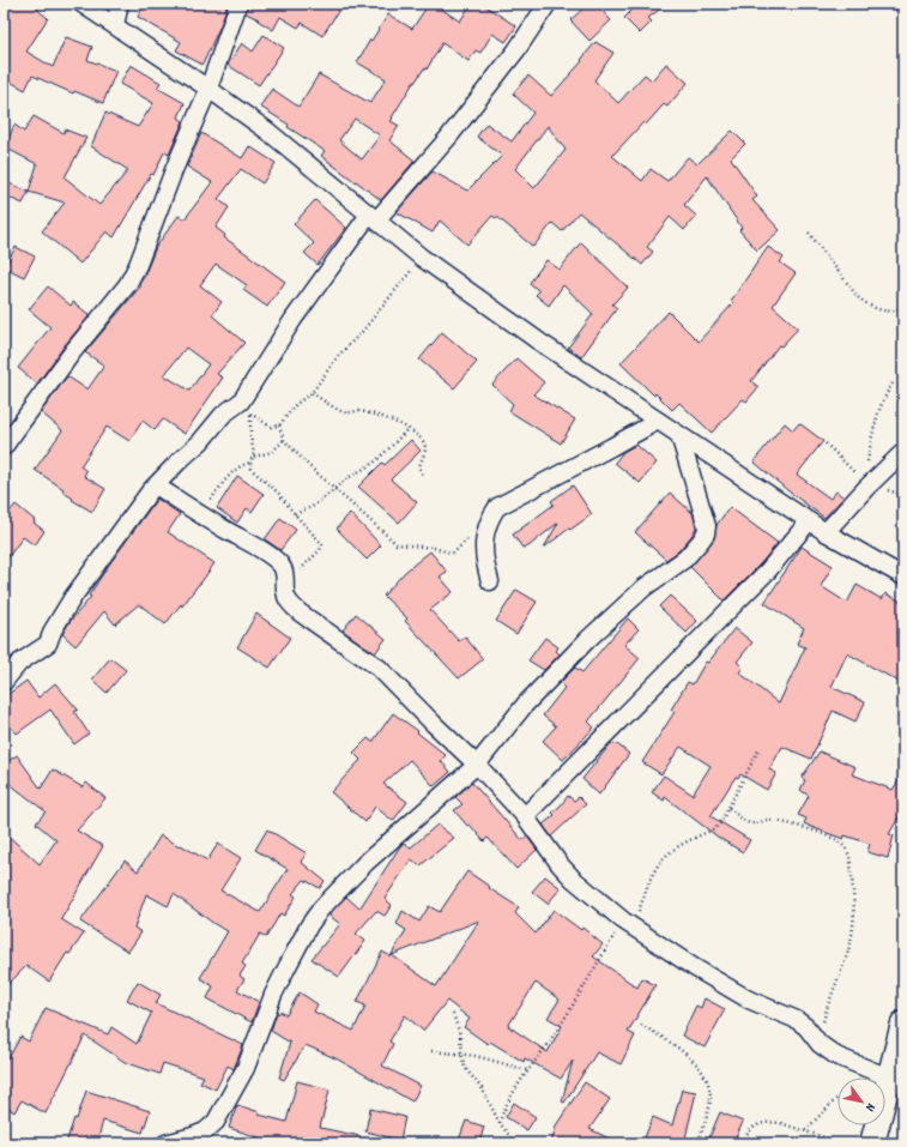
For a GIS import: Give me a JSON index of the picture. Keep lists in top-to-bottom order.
{
  "north": "bottom right"
}
